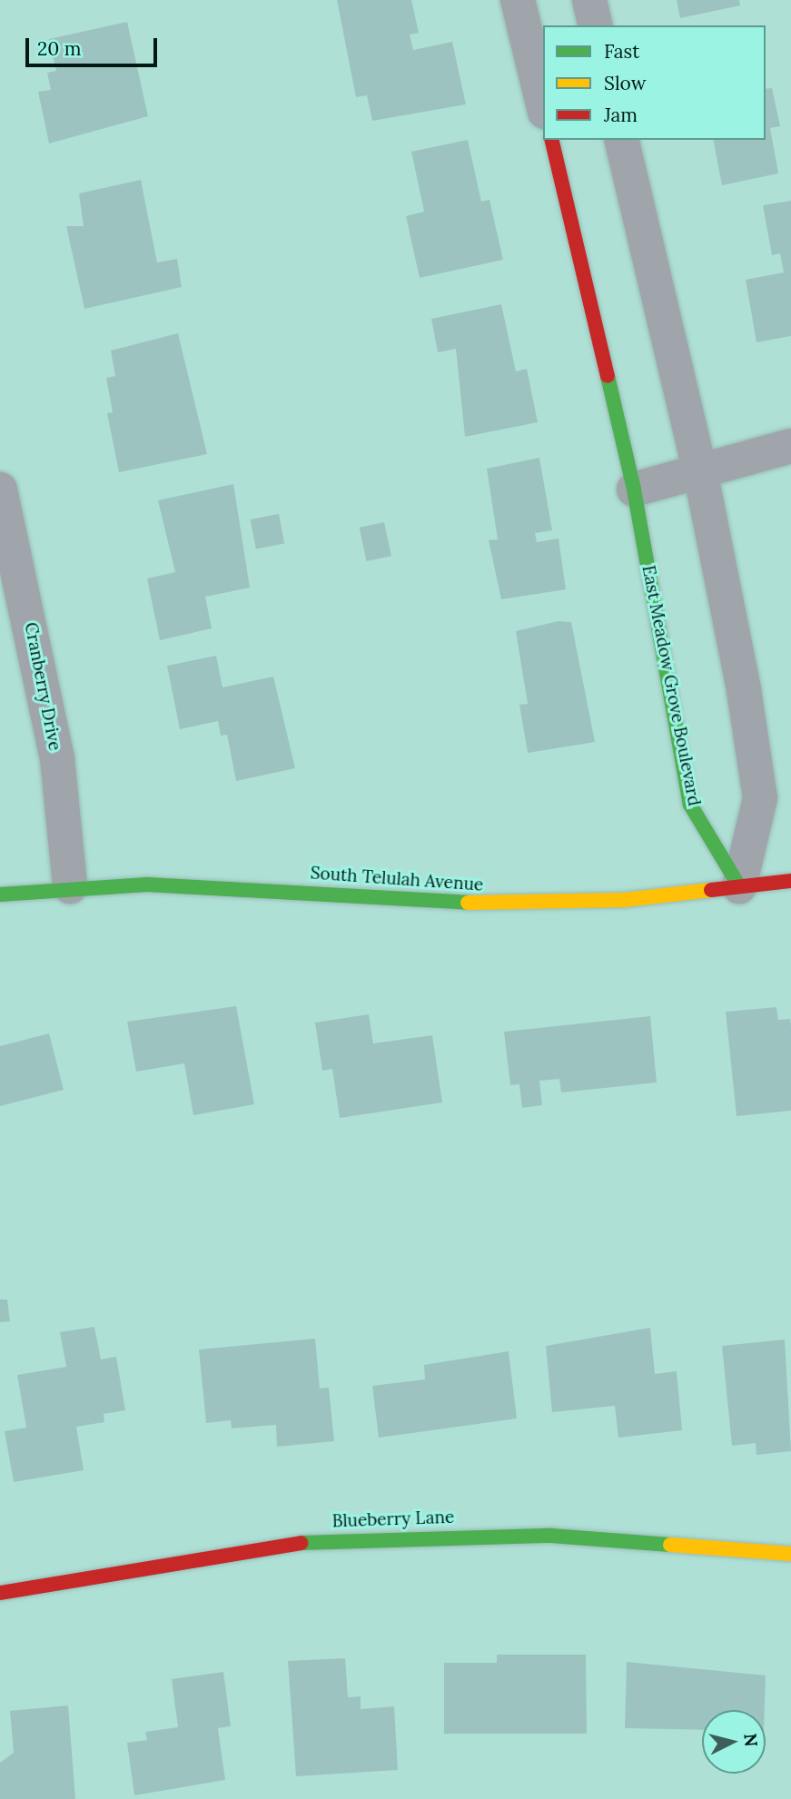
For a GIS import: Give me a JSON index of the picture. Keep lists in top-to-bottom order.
{
  "streets": {
    "street": [
      "East Meadow Grove Boulevard",
      "Cranberry Drive",
      "South Telulah Avenue",
      "Blueberry Lane"
    ]
  },
  "crossings": [
    ["East Meadow Grove Boulevard", "South Telulah Avenue"],
    ["Cranberry Drive", "South Telulah Avenue"]
  ],
  "legend": ["Fast", "Slow", "Jam"],
  "scale_bar": "20 m",
  "north": "right"
}
